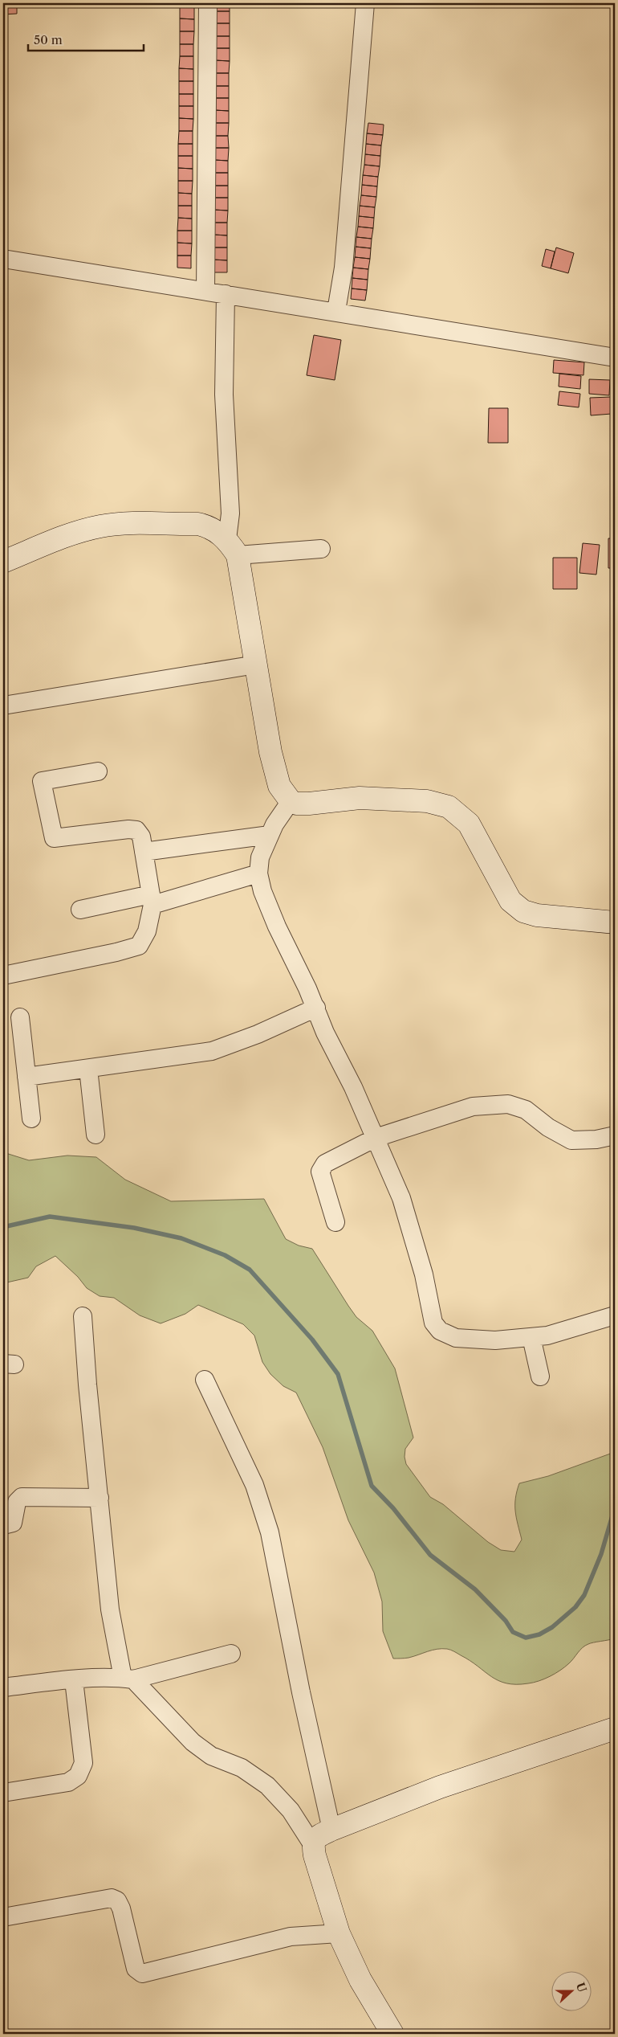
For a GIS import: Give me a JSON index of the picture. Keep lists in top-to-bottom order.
{
  "scale_bar": "50 m",
  "north": "right"
}
